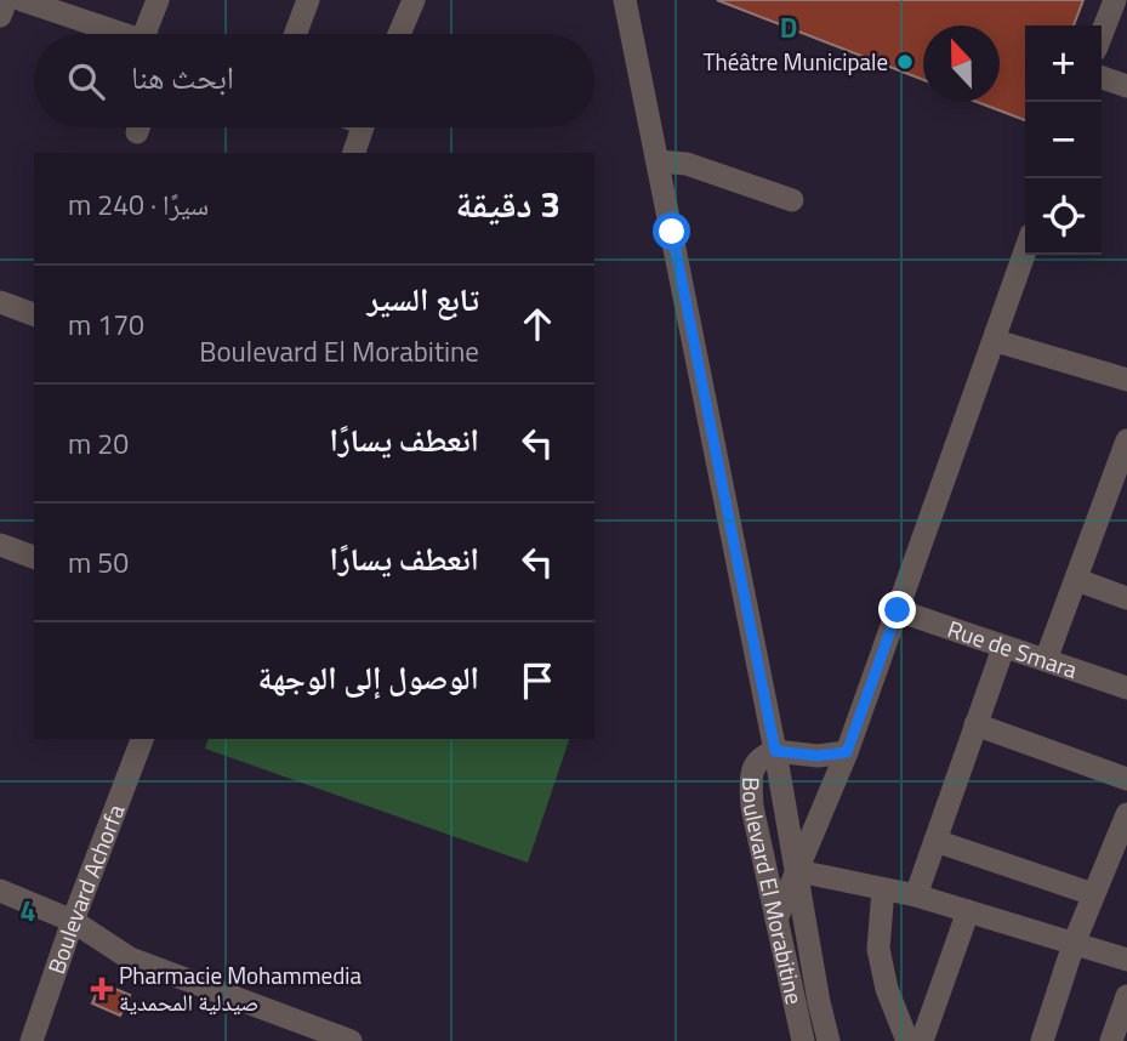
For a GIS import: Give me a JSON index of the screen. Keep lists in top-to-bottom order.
{
  "streets": {
    "street": ["Rue de Smara", "Boulevard Achorfa", "Boulevard El Morabitine"]
  },
  "places": {
    "other": ["Théâtre Municipale"],
    "health": ["Pharmacie Mohammedia صيدلية المحمدية"]
  },
  "north": "top",
  "page": {
    "map_buttons": ["+", "−"],
    "search": "ابحث هنا",
    "heading": ["3 دقيقة", "سيرًا · 240 m"],
    "list": [
      ["تابع السير", "Boulevard El Morabitine", "170 m"],
      ["انعطف يسارًا", "20 m"],
      ["انعطف يسارًا", "50 m"],
      "الوصول إلى الوجهة"
    ]
  },
  "grid": {
    "columns": ["D"],
    "rows": ["4"]
  }
}
